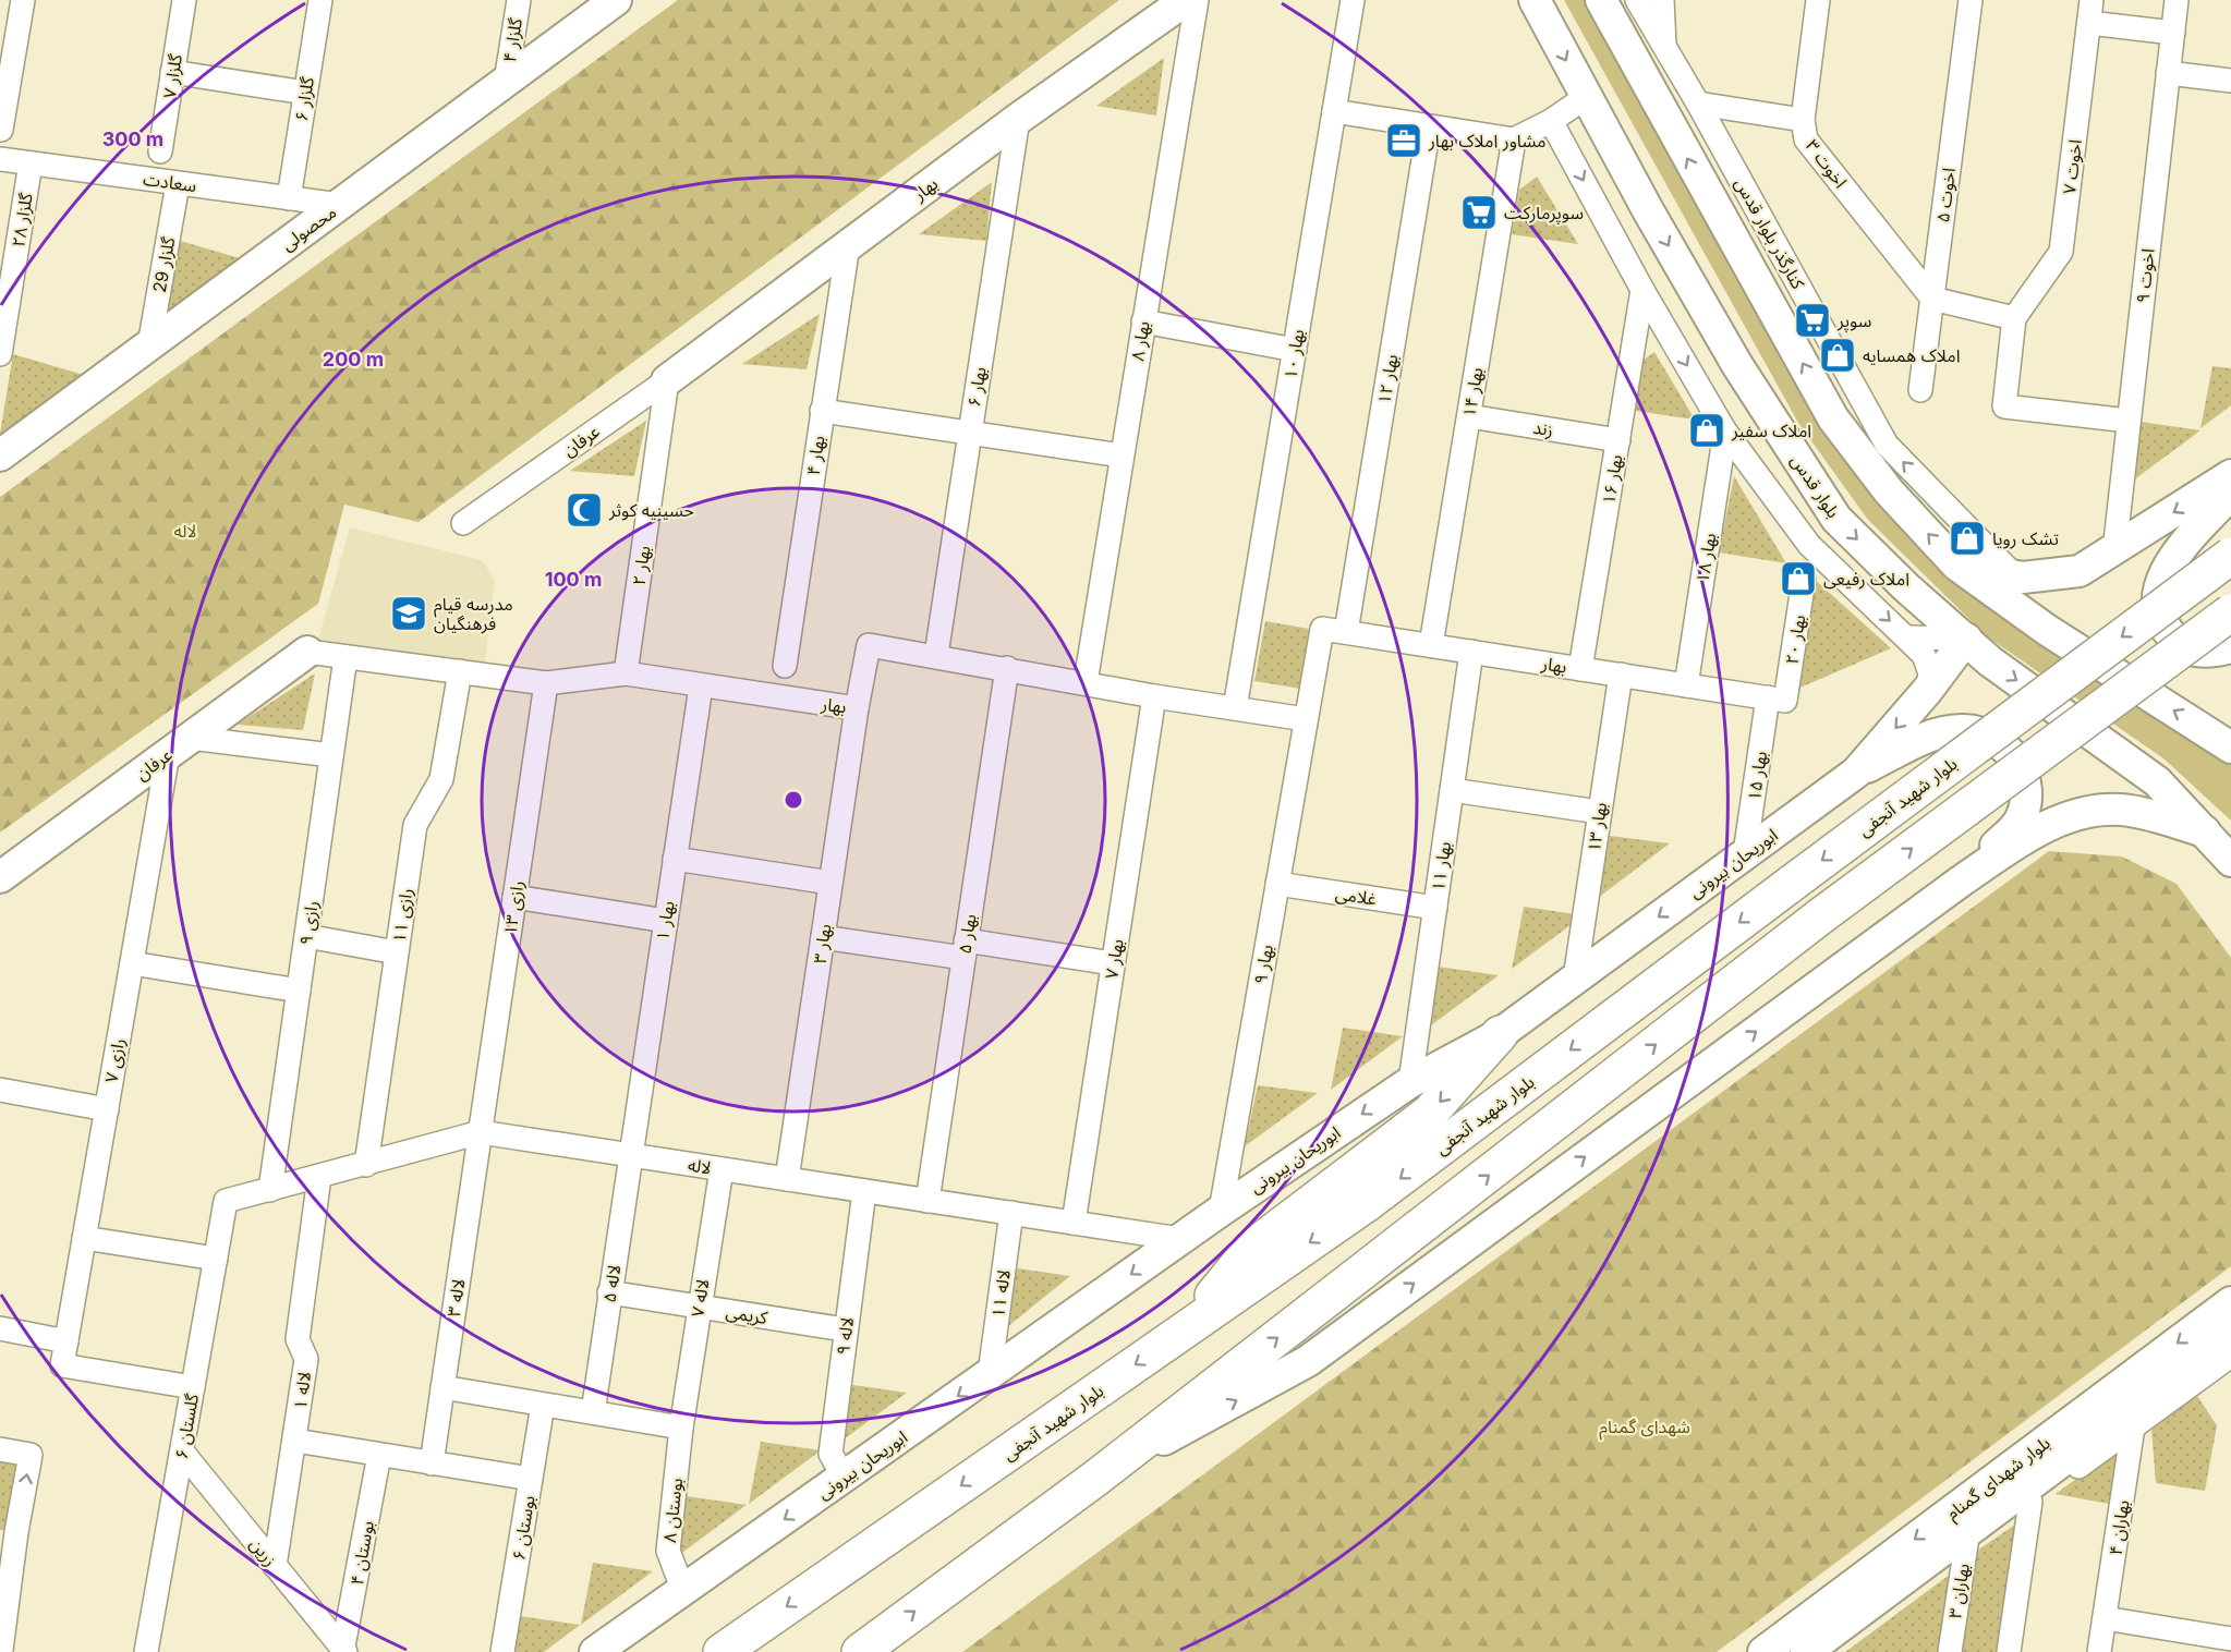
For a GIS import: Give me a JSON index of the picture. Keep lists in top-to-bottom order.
{
  "streets": {
    "main road": [
      "بهار",
      "محصولی",
      "عرفان",
      "بلوار قدس",
      "بلوار شهید آنجفی",
      "ابوریحان بیرونی",
      "بلوار شهدای گمنام"
    ],
    "street": [
      "گلزار ۴",
      "گلزار ۷",
      "گلزار ۶",
      "اخوت ۳",
      "اخوت ۷",
      "سعادت",
      "اخوت ۵",
      "گلزار ۲۸",
      "کنارگذر بلوار قدس",
      "گلزار 29",
      "اخوت ۹",
      "بهار ۸",
      "بهار ۱۰",
      "بهار ۱۲",
      "بهار ۶",
      "بهار ۱۴",
      "زند",
      "بهار ۴",
      "بهار ۱۶",
      "بهار ۱۸",
      "بهار ۲",
      "بهار ۲۰",
      "بهار ۱۵",
      "بهار ۱۳",
      "بهار ۱۱",
      "غلامی",
      "رازی ۱۳",
      "رازی ۱۱",
      "بهار ۱",
      "رازی ۹",
      "بهار ۵",
      "بهار ۳",
      "بهار ۷",
      "بهار ۹",
      "رازی ۷",
      "لاله",
      "لاله ۵",
      "لاله ۱۱",
      "لاله ۳",
      "لاله ۷",
      "کریمی",
      "لاله ۹",
      "لاله ۱",
      "گلستان ۶",
      "بوستان ۸",
      "بوستان ۶",
      "بهاران ۴",
      "زرین",
      "بوستان ۴",
      "بهاران ۳"
    ]
  },
  "crossings": [
    ["گلزار ۴", "محصولی"],
    ["گلزار ۶", "سعادت"],
    ["اخوت ۳", "اخوت ۵"],
    ["سعادت", "گلزار ۲۸"],
    ["سعادت", "محصولی"],
    ["سعادت", "گلزار 29"],
    ["بهار", "بهار ۸"],
    ["بهار", "بهار ۱۰"],
    ["بهار", "بهار ۱۲"],
    ["بهار", "بهار ۶"],
    ["بهار", "بهار ۱۴"],
    ["بهار", "عرفان"],
    ["بهار", "بهار ۴"],
    ["بهار", "بهار ۱۶"],
    ["بهار", "بهار ۱۸"],
    ["بهار", "بهار ۲"],
    ["بهار", "بهار ۲۰"],
    ["بهار", "بهار ۱۵"],
    ["بهار", "بهار ۱۳"],
    ["بهار", "بهار ۱۱"],
    ["بهار", "رازی ۱۳"],
    ["بهار", "رازی ۱۱"],
    ["بهار", "بهار ۱"],
    ["بهار", "رازی ۹"],
    ["بهار", "بهار ۵"],
    ["بهار", "بهار ۳"],
    ["بهار", "بهار ۷"],
    ["بهار", "بهار ۹"],
    ["محصولی", "گلزار 29"],
    ["بهار ۱۴", "زند"],
    ["زند", "بهار ۱۶"],
    ["عرفان", "بهار ۲"],
    ["عرفان", "رازی ۷"],
    ["بلوار قدس", "ابوریحان بیرونی"],
    ["بهار ۲۰", "بهار ۱۵"],
    ["بهار ۱۵", "ابوریحان بیرونی"],
    ["بهار ۱۳", "ابوریحان بیرونی"],
    ["ابوریحان بیرونی", "بهار ۱۱"],
    ["ابوریحان بیرونی", "بهار ۹"],
    ["ابوریحان بیرونی", "لاله"],
    ["ابوریحان بیرونی", "لاله ۱۱"],
    ["ابوریحان بیرونی", "لاله ۹"],
    ["ابوریحان بیرونی", "بوستان ۸"],
    ["بهار ۱۱", "غلامی"],
    ["غلامی", "بهار ۹"],
    ["رازی ۱۳", "لاله"],
    ["رازی ۱۳", "لاله ۳"],
    ["رازی ۱۱", "لاله"],
    ["بهار ۱", "لاله"],
    ["بهار ۱", "لاله ۵"],
    ["رازی ۹", "لاله"],
    ["بهار ۵", "لاله"],
    ["بهار ۳", "لاله"],
    ["بهار ۷", "لاله"],
    ["رازی ۷", "گلستان ۶"],
    ["لاله", "لاله ۵"],
    ["لاله", "لاله ۱۱"],
    ["لاله", "لاله ۳"],
    ["لاله", "لاله ۷"],
    ["لاله", "لاله ۹"],
    ["لاله", "لاله ۱"],
    ["لاله", "گلستان ۶"],
    ["لاله ۵", "کریمی"],
    ["لاله ۷", "کریمی"],
    ["لاله ۷", "بوستان ۸"],
    ["کریمی", "لاله ۹"],
    ["لاله ۱", "زرین"],
    ["گلستان ۶", "زرین"],
    ["بلوار شهدای گمنام", "بهاران ۴"],
    ["بلوار شهدای گمنام", "بهاران ۳"],
    ["زرین", "بوستان ۴"]
  ],
  "parks": ["لاله", "شهدای گمنام"],
  "places": {
    "office": ["مشاور املاک بهار"],
    "supermarket": ["سوپرمارکت", "سوپر"],
    "shop": [
      "املاک همسایه",
      "املاک سفیر",
      "تشک رویا",
      "املاک رفیعی"
    ],
    "mosque": ["حسینیه کوثر"],
    "school or university": ["مدرسه قیام فرهنگیان"]
  },
  "rings": ["300 m", "200 m", "100 m"]
}
